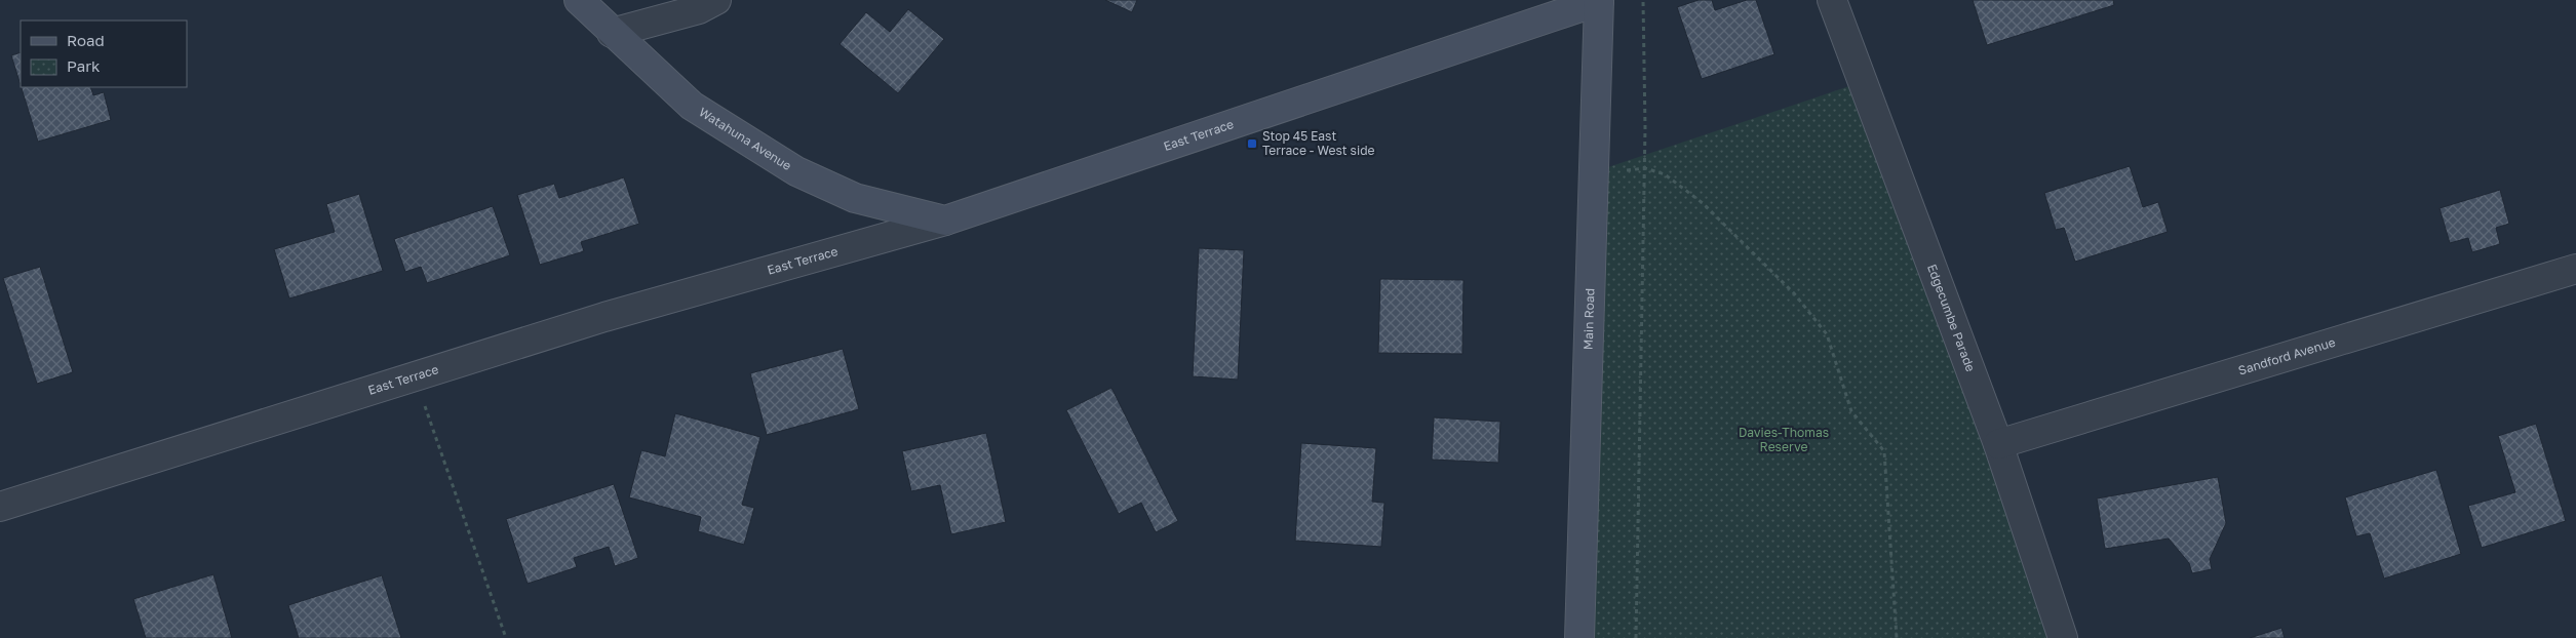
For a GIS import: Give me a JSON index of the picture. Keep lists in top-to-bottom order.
{
  "streets": {
    "street": [
      "East Terrace",
      "Watahuna Avenue",
      "Edgecumbe Parade",
      "Main Road",
      "Sandford Avenue"
    ]
  },
  "crossings": [
    ["East Terrace", "Watahuna Avenue"],
    ["East Terrace", "Main Road"],
    ["Edgecumbe Parade", "Sandford Avenue"]
  ],
  "parks": ["Davies-Thomas Reserve"],
  "places": {
    "transit": ["Stop 45 East Terrace - West side"]
  },
  "legend": ["Road", "Park"]
}
